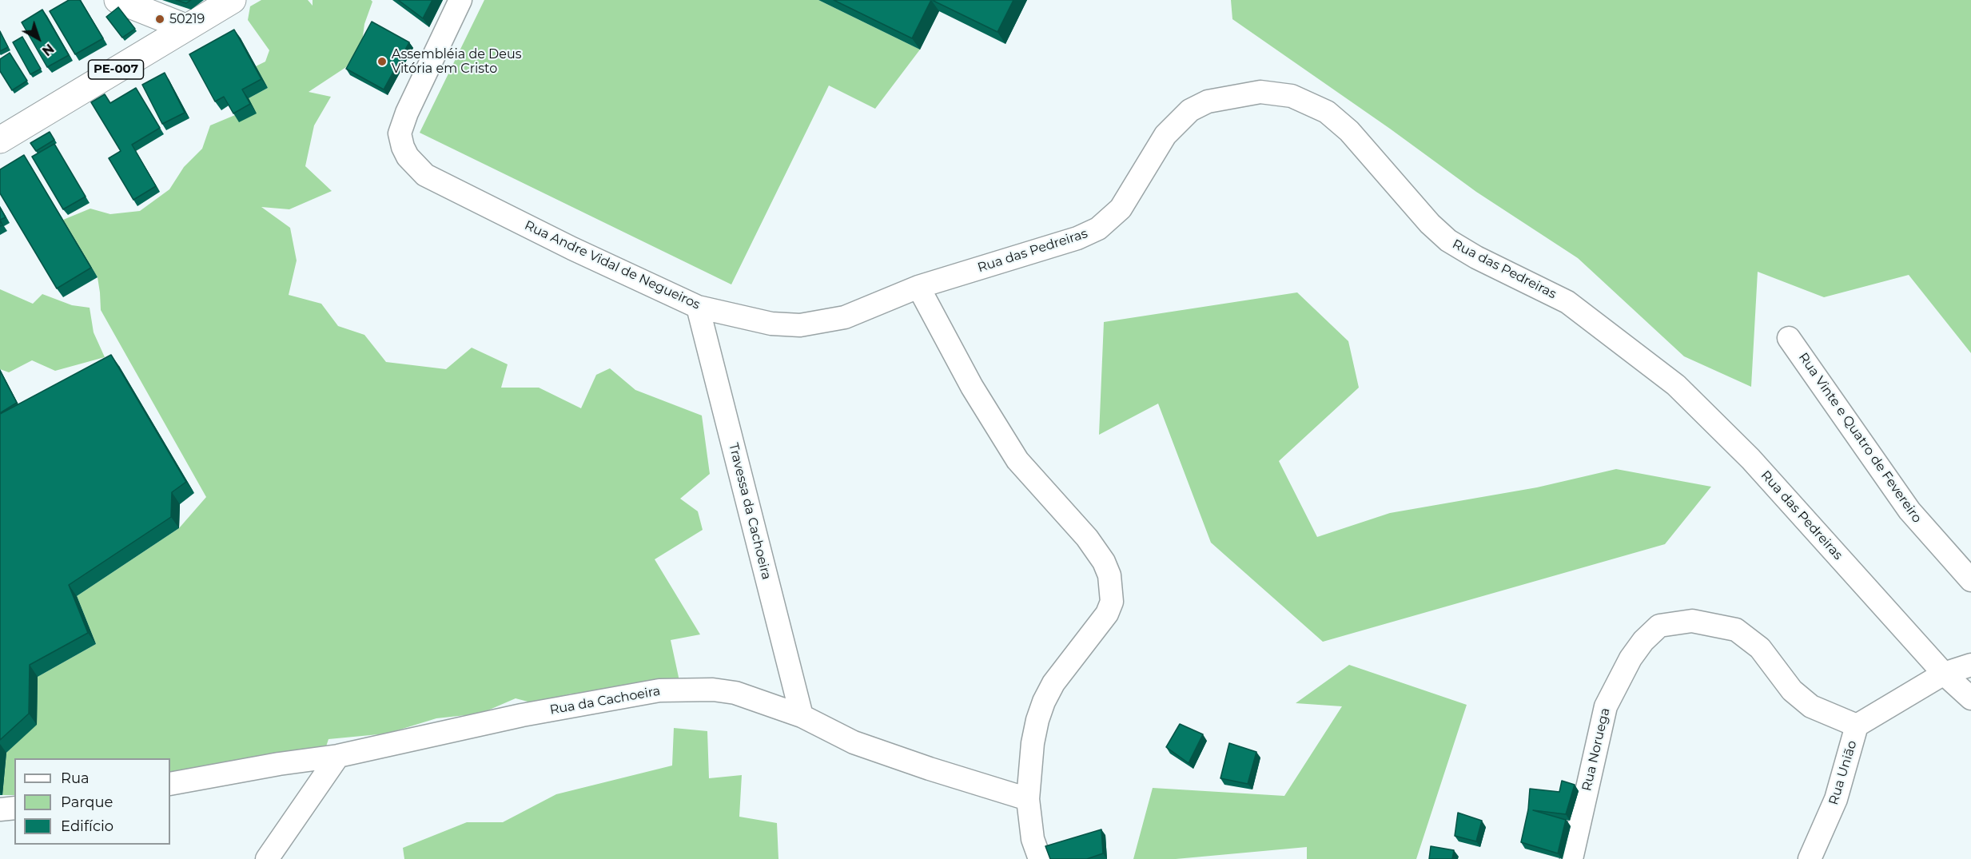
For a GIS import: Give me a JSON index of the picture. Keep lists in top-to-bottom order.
{
  "streets": {
    "main road": ["PE-007"],
    "street": [
      "Rua das Pedreiras",
      "Rua Andre Vidal de Negueiros",
      "Rua Vinte e Quatro de Fevereiro",
      "Travessa da Cachoeira",
      "Rua da Cachoeira",
      "Rua Noruega",
      "Rua União"
    ]
  },
  "crossings": [
    ["Rua das Pedreiras", "Rua Andre Vidal de Negueiros"],
    ["Rua das Pedreiras", "Rua União"],
    ["Rua Andre Vidal de Negueiros", "Travessa da Cachoeira"],
    ["Travessa da Cachoeira", "Rua da Cachoeira"],
    ["Rua Noruega", "Rua União"]
  ],
  "places": ["50219", "Assembléia de Deus Vitória em Cristo"],
  "legend": ["Rua", "Parque", "Edifício"],
  "north": "bottom right"
}
